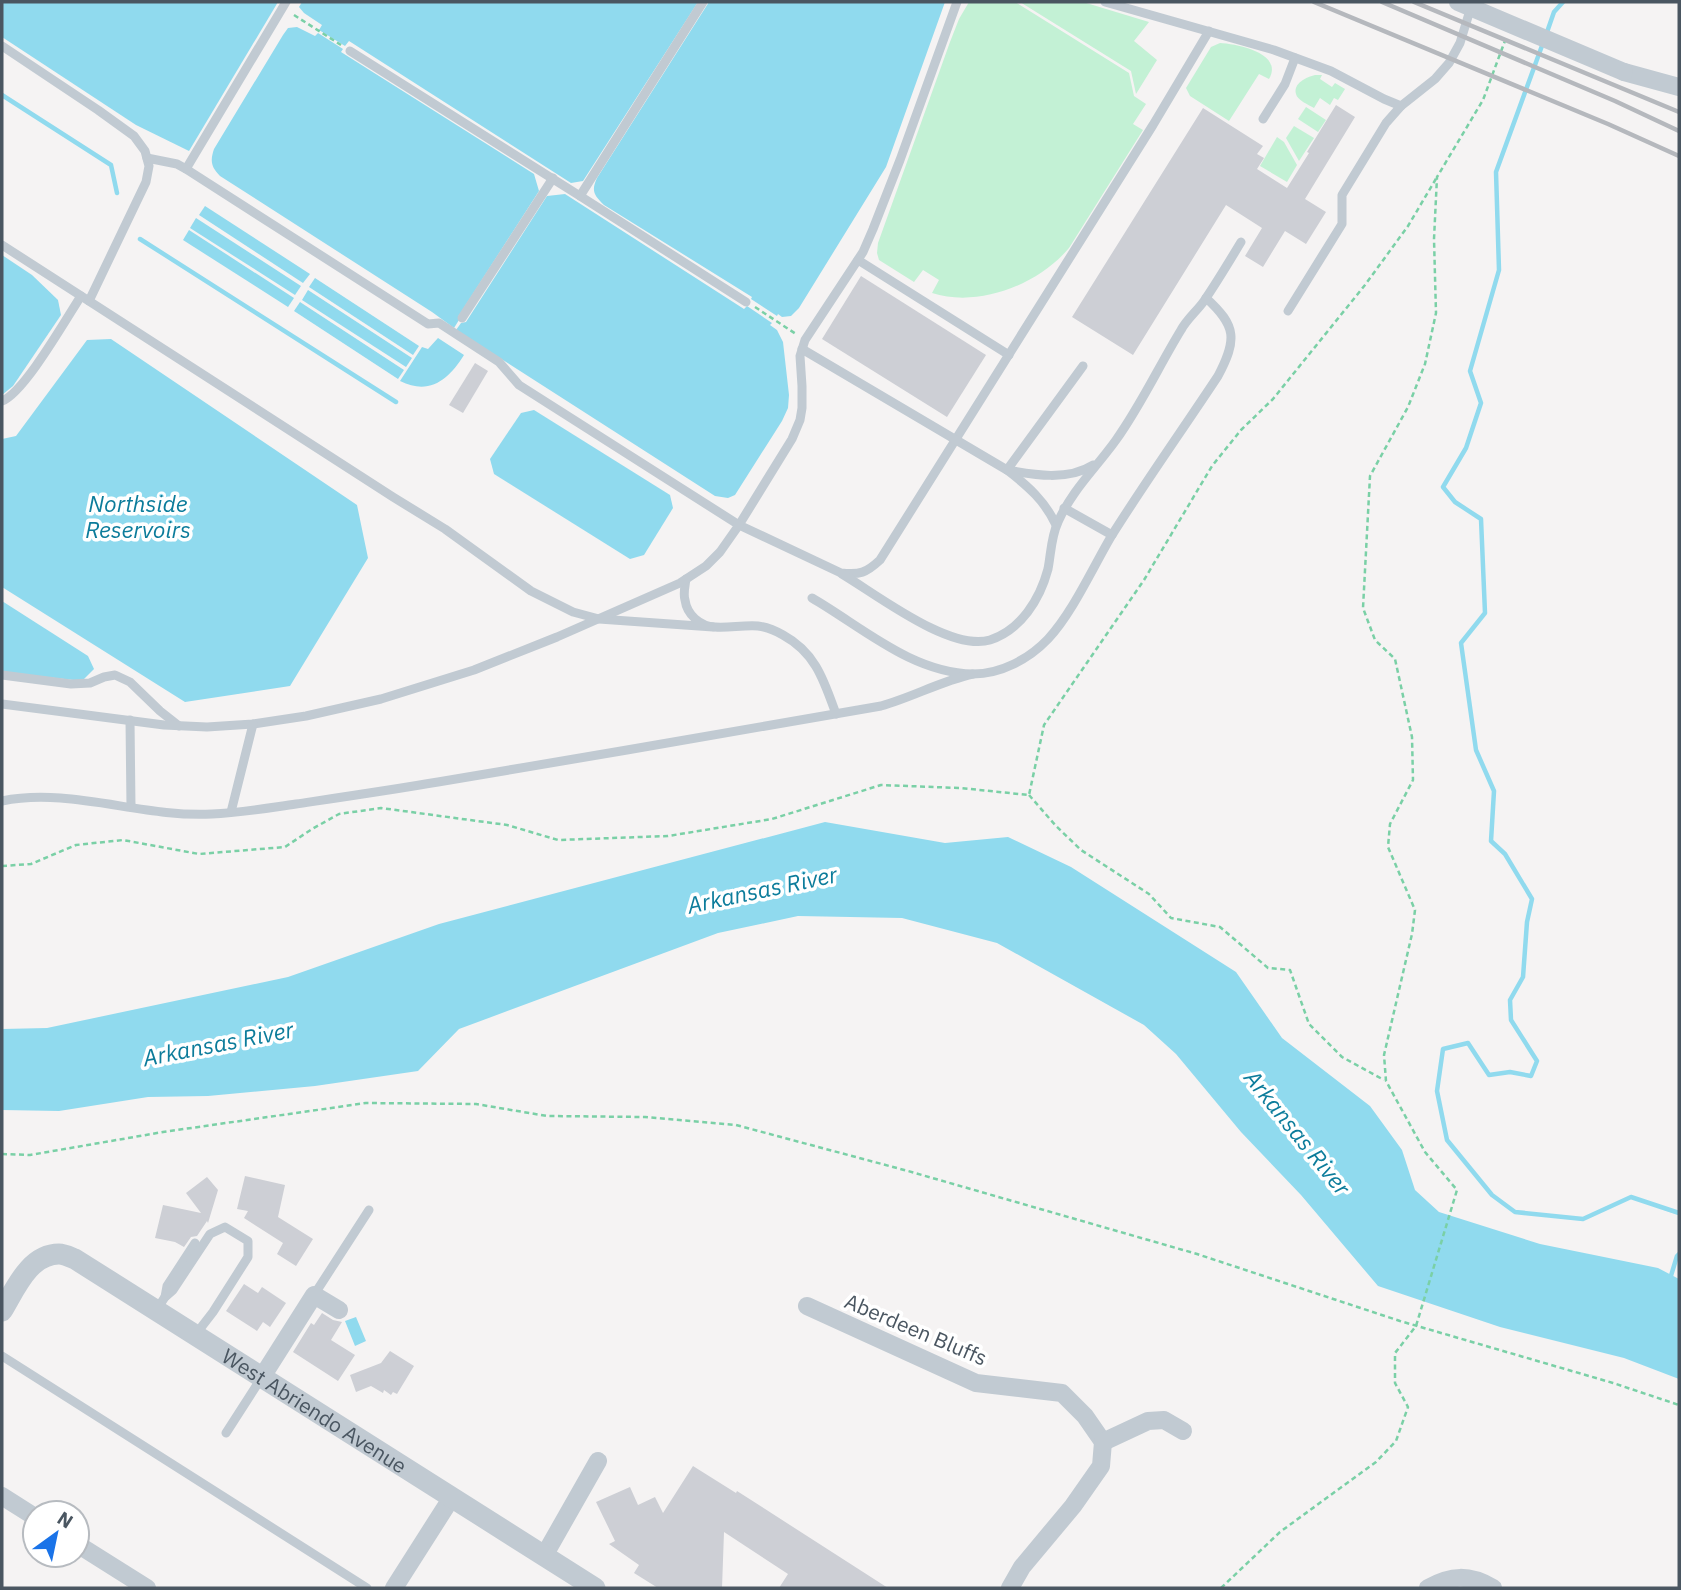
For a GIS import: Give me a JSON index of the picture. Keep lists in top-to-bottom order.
{
  "streets": {
    "street": ["Aberdeen Bluffs", "West Abriendo Avenue"]
  },
  "water": ["Northside Reservoirs", "Arkansas River"],
  "north": "top right"
}
